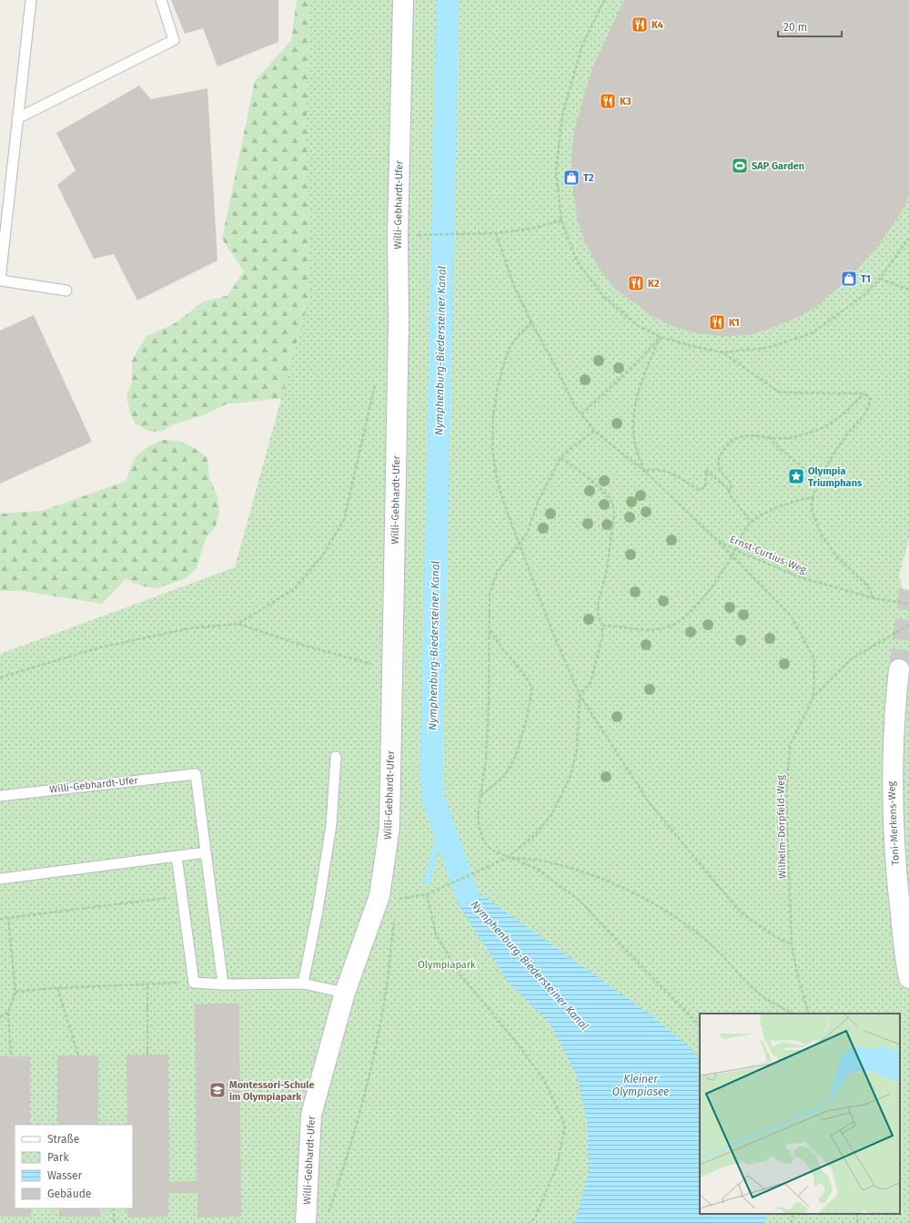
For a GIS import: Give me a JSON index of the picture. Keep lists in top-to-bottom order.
{
  "streets": {
    "street": ["Willi-Gebhardt-Ufer", "Toni-Merkens-Weg"],
    "path": ["Ernst-Curtius-Weg", "Wilhelm-Dörpfeld-Weg"]
  },
  "water": ["Nymphenburg-Biedersteiner Kanal", "Kleiner Olympiasee"],
  "parks": ["Olympiapark"],
  "places": {
    "restaurant": [
      "K4",
      "K3",
      "K2",
      "K1"
    ],
    "sports": ["SAP Garden"],
    "shop": ["T2", "T1"],
    "place": ["Olympia Triumphans"],
    "school or university": ["Montessori-Schule im Olympiapark"]
  },
  "legend": [
    "Straße",
    "Park",
    "Wasser",
    "Gebäude"
  ],
  "scale_bar": "20 m"
}
